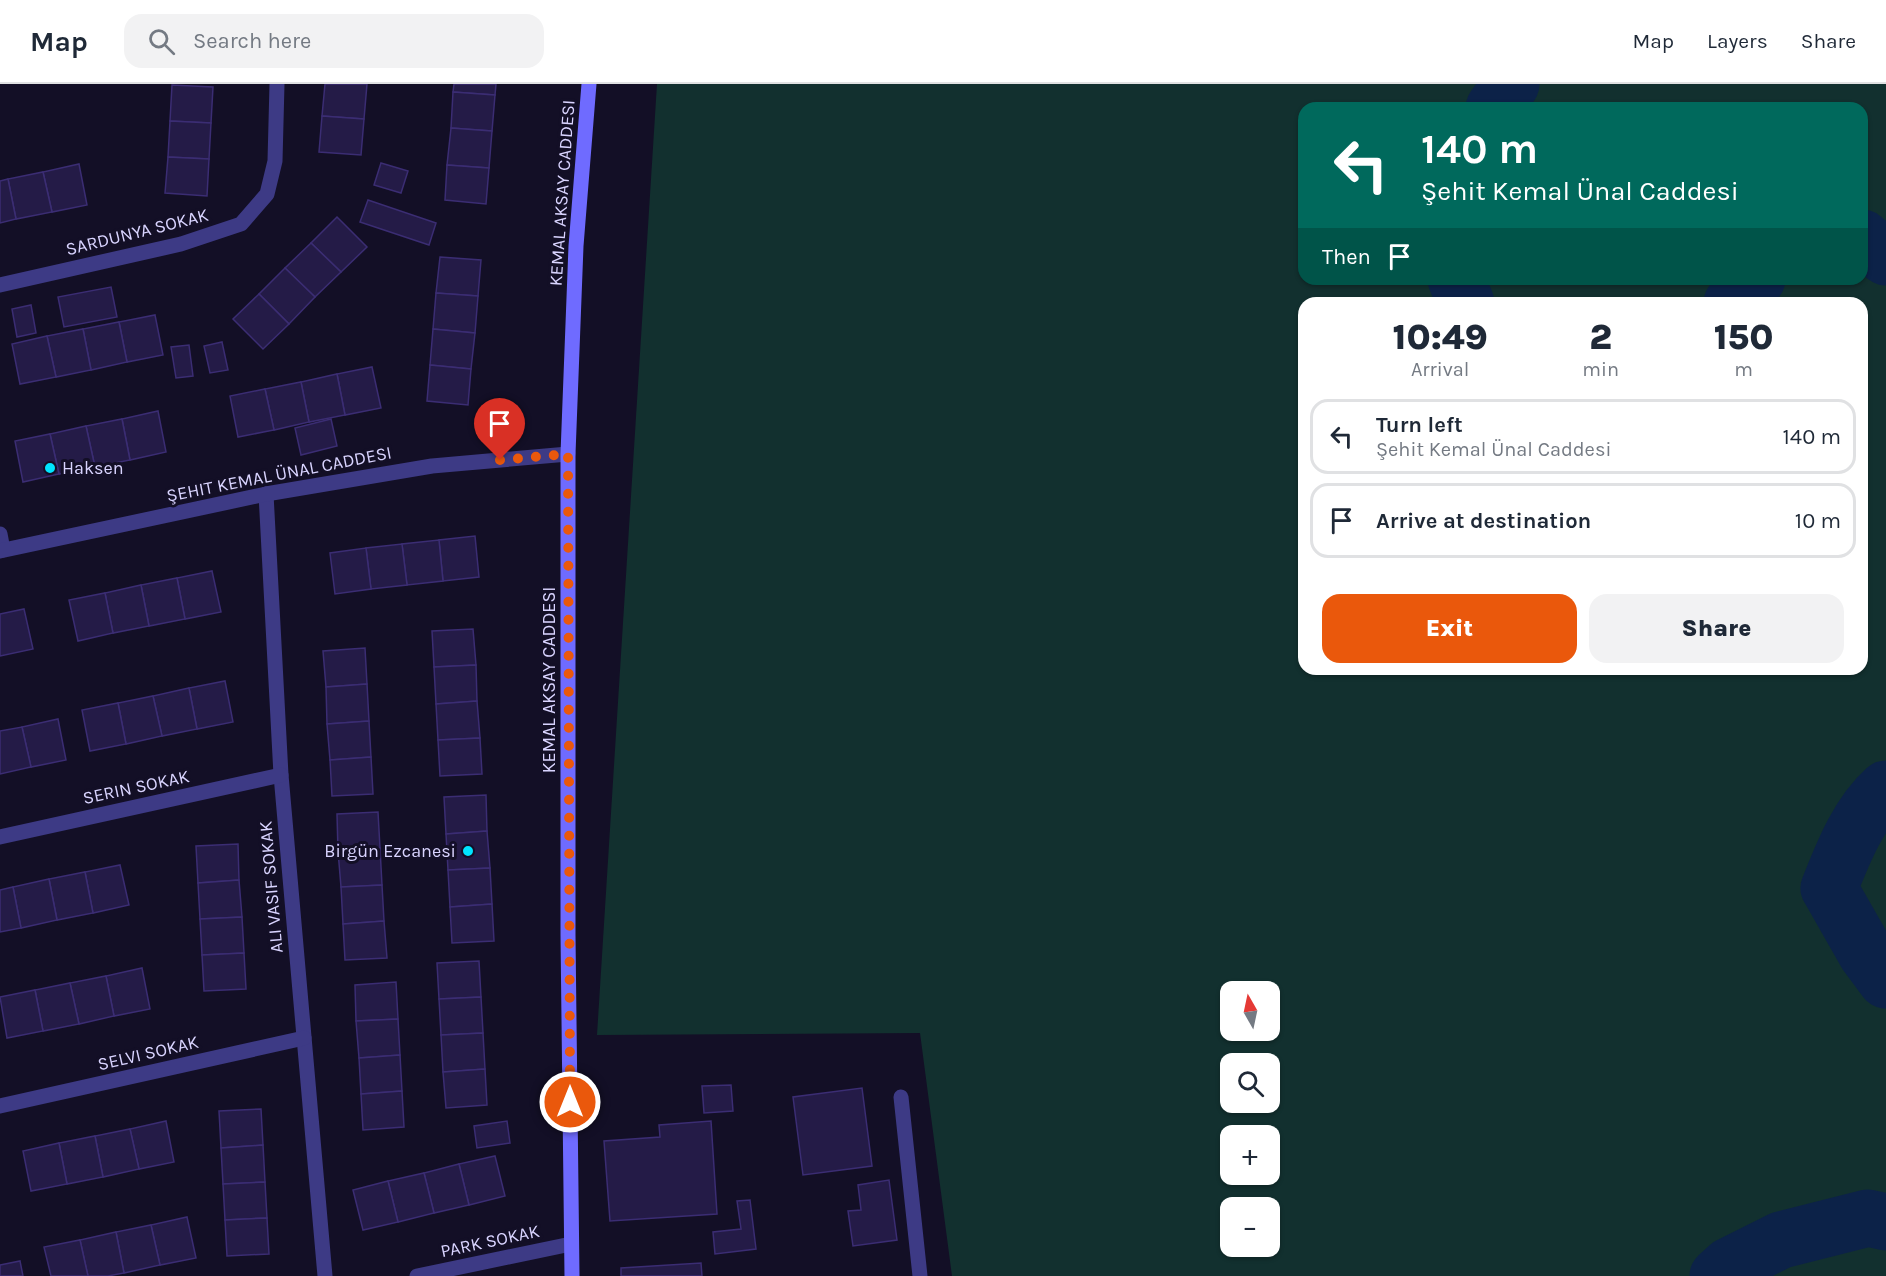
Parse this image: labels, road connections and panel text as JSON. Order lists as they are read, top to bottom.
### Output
{
  "streets": {
    "main road": ["KEMAL AKSAY CADDESI"],
    "street": [
      "SARDUNYA SOKAK",
      "ŞEHIT KEMAL ÜNAL CADDESI",
      "SERIN SOKAK",
      "SELVI SOKAK",
      "PARK SOKAK"
    ]
  },
  "crossings": [
    ["KEMAL AKSAY CADDESI", "ŞEHIT KEMAL ÜNAL CADDESI"],
    ["KEMAL AKSAY CADDESI", "PARK SOKAK"]
  ],
  "places": ["Haksen", "Birgün Ezcanesi"],
  "north": "top",
  "page": {
    "header": "Map",
    "search": "Search here",
    "nav": ["Map", "Layers", "Share"],
    "turn": ["140 m", "Şehit Kemal Ünal Caddesi"],
    "then": "Then",
    "eta": [
      "10:49",
      "Arrival",
      "2",
      "min",
      "150",
      "m"
    ],
    "list": [
      {
        "name": "Turn left",
        "note": "Şehit Kemal Ünal Caddesi",
        "value": "140 m"
      },
      {
        "name": "Arrive at destination",
        "value": "10 m"
      }
    ],
    "buttons": ["Exit", "Share"],
    "map_buttons": ["+", "−"]
  }
}
